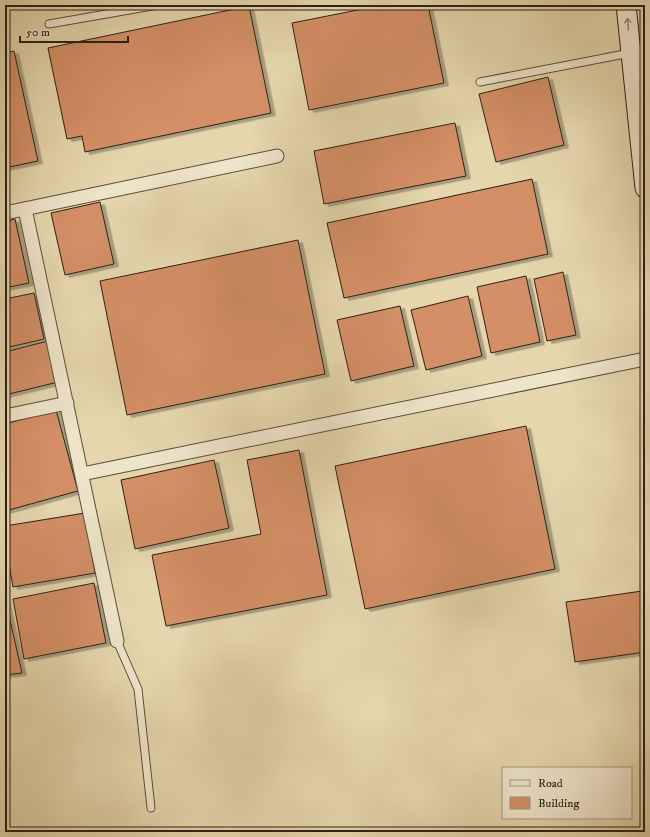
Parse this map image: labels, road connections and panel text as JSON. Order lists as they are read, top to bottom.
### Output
{
  "legend": ["Road", "Building"],
  "scale_bar": "50 m"
}
